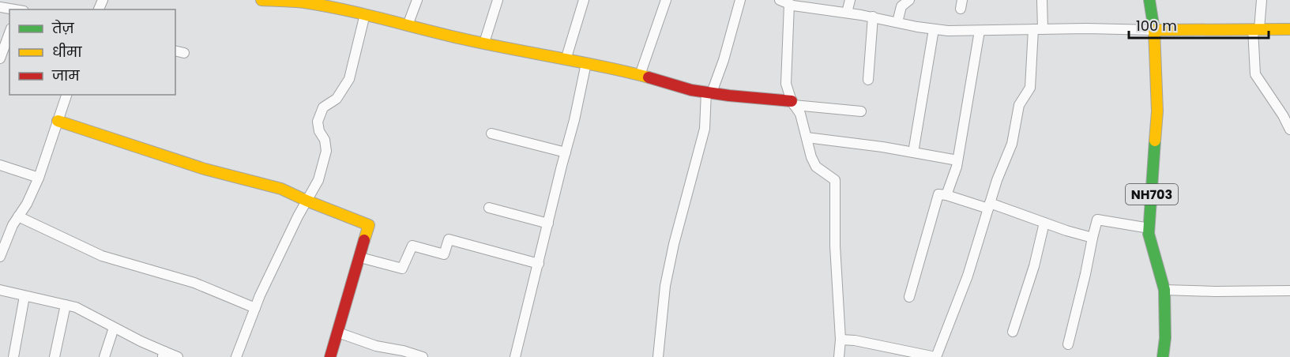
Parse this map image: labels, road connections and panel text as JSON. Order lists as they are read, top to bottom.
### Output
{
  "streets": {
    "main road": ["NH703"]
  },
  "legend": ["तेज़", "धीमा", "जाम"],
  "scale_bar": "100 m"
}
